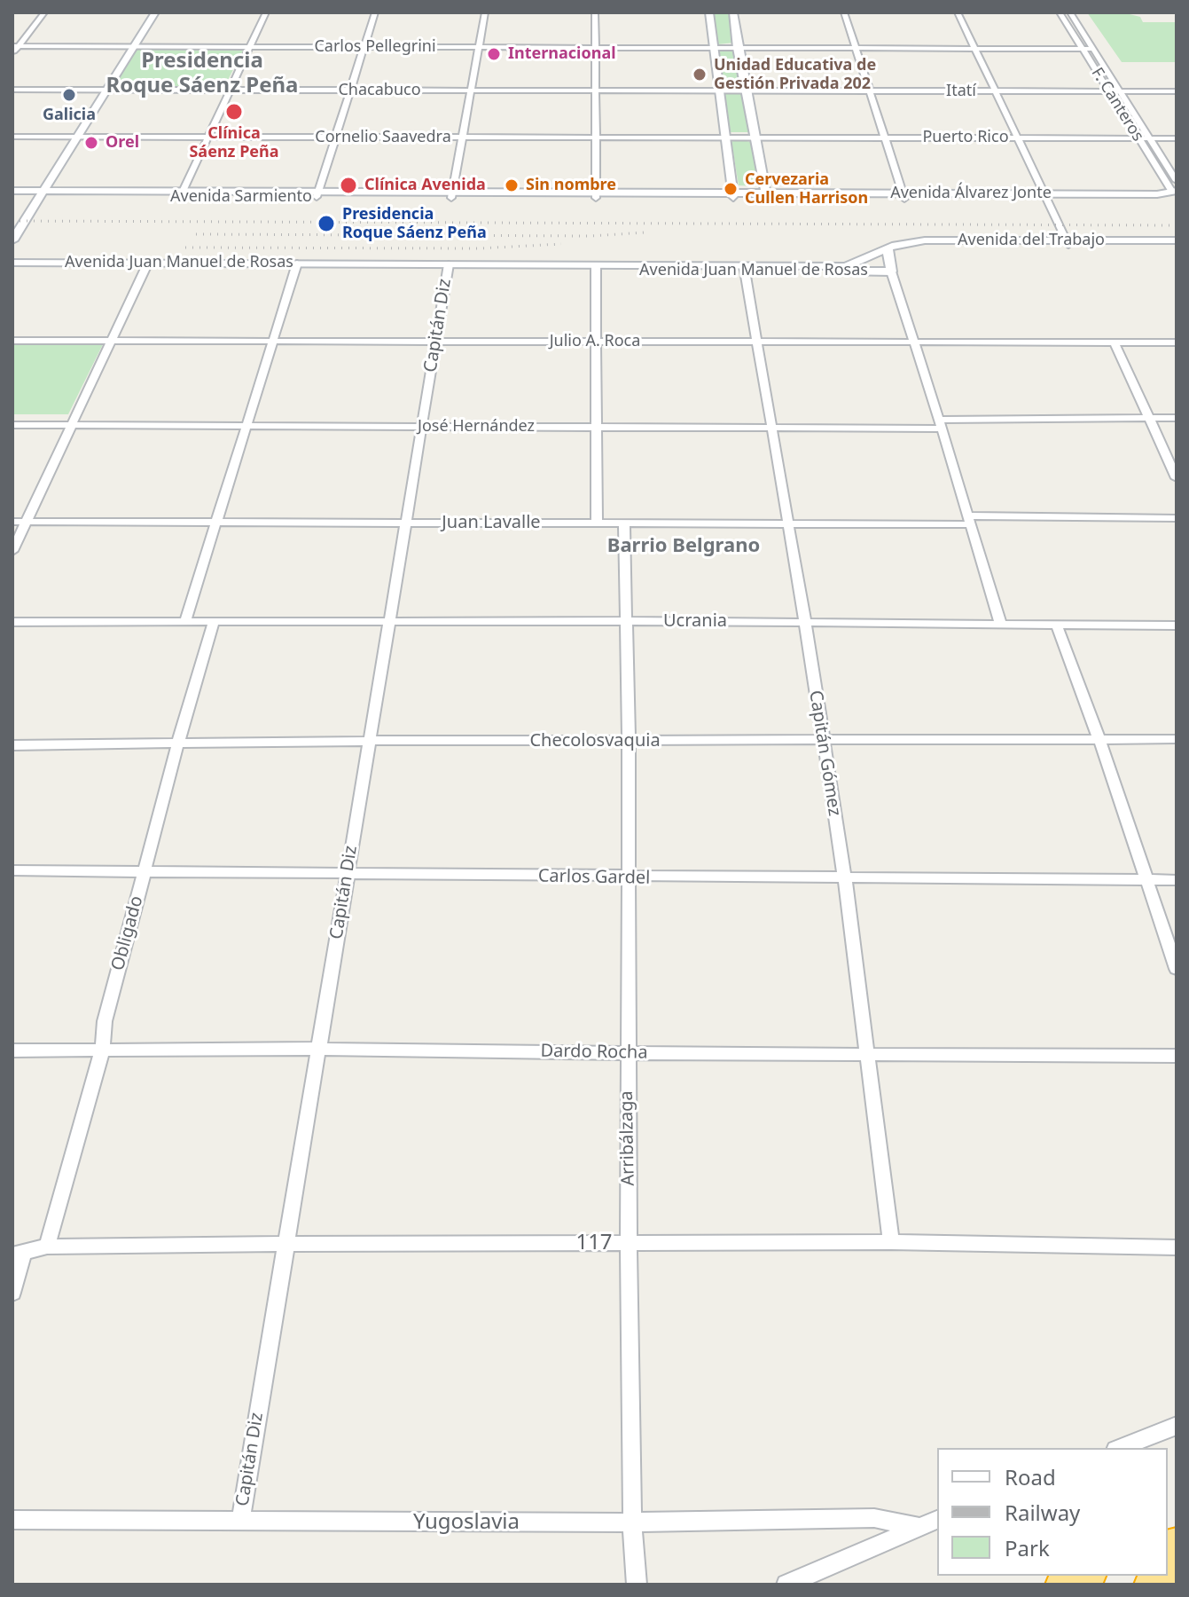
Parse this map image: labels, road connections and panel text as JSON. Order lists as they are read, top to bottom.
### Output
{
  "streets": {
    "main road": ["Avenida Álvarez Jonte", "Avenida Sarmiento", "Avenida Juan Manuel de Rosas"],
    "street": [
      "Carlos Pellegrini",
      "Chacabuco",
      "Itatí",
      "F. Canteros",
      "Cornelio Saavedra",
      "Puerto Rico",
      "Capitán Diz",
      "Julio A. Roca",
      "José Hernández",
      "Juan Lavalle",
      "Ucrania",
      "Checolosvaquia",
      "Capitán Gómez",
      "Carlos Gardel",
      "Obligado",
      "Dardo Rocha",
      "Arribálzaga",
      "117",
      "Yugoslavia"
    ]
  },
  "crossings": [
    ["Carlos Pellegrini", "F. Canteros"],
    ["Chacabuco", "Itatí"],
    ["Itatí", "F. Canteros"],
    ["F. Canteros", "Puerto Rico"],
    ["F. Canteros", "Avenida Álvarez Jonte"],
    ["Cornelio Saavedra", "Puerto Rico"],
    ["Avenida Álvarez Jonte", "Avenida Sarmiento"],
    ["Avenida Juan Manuel de Rosas", "Capitán Diz"],
    ["Avenida Juan Manuel de Rosas", "Capitán Gómez"],
    ["Capitán Diz", "Julio A. Roca"],
    ["Capitán Diz", "José Hernández"],
    ["Capitán Diz", "Juan Lavalle"],
    ["Capitán Diz", "Ucrania"],
    ["Capitán Diz", "Checolosvaquia"],
    ["Capitán Diz", "Carlos Gardel"],
    ["Capitán Diz", "Dardo Rocha"],
    ["Capitán Diz", "117"],
    ["Capitán Diz", "Yugoslavia"],
    ["Julio A. Roca", "Capitán Gómez"],
    ["José Hernández", "Capitán Gómez"],
    ["Juan Lavalle", "Capitán Gómez"],
    ["Juan Lavalle", "Arribálzaga"],
    ["Ucrania", "Capitán Gómez"],
    ["Ucrania", "Obligado"],
    ["Ucrania", "Arribálzaga"],
    ["Checolosvaquia", "Capitán Gómez"],
    ["Checolosvaquia", "Obligado"],
    ["Checolosvaquia", "Arribálzaga"],
    ["Capitán Gómez", "Carlos Gardel"],
    ["Capitán Gómez", "Dardo Rocha"],
    ["Capitán Gómez", "117"],
    ["Carlos Gardel", "Obligado"],
    ["Carlos Gardel", "Arribálzaga"],
    ["Obligado", "Dardo Rocha"],
    ["Obligado", "117"],
    ["Dardo Rocha", "Arribálzaga"],
    ["Arribálzaga", "117"],
    ["Arribálzaga", "Yugoslavia"]
  ],
  "districts": ["Presidencia Roque Sáenz Peña", "Barrio Belgrano"],
  "places": [
    "Internacional",
    "Unidad Educativa de Gestión Privada 202",
    "Galicia",
    "Clínica Sáenz Peña",
    "Orel",
    "Clínica Avenida",
    "Sin nombre",
    "Cervezaria Cullen Harrison",
    "Presidencia Roque Sáenz Peña"
  ],
  "legend": ["Road", "Railway", "Park"]
}
